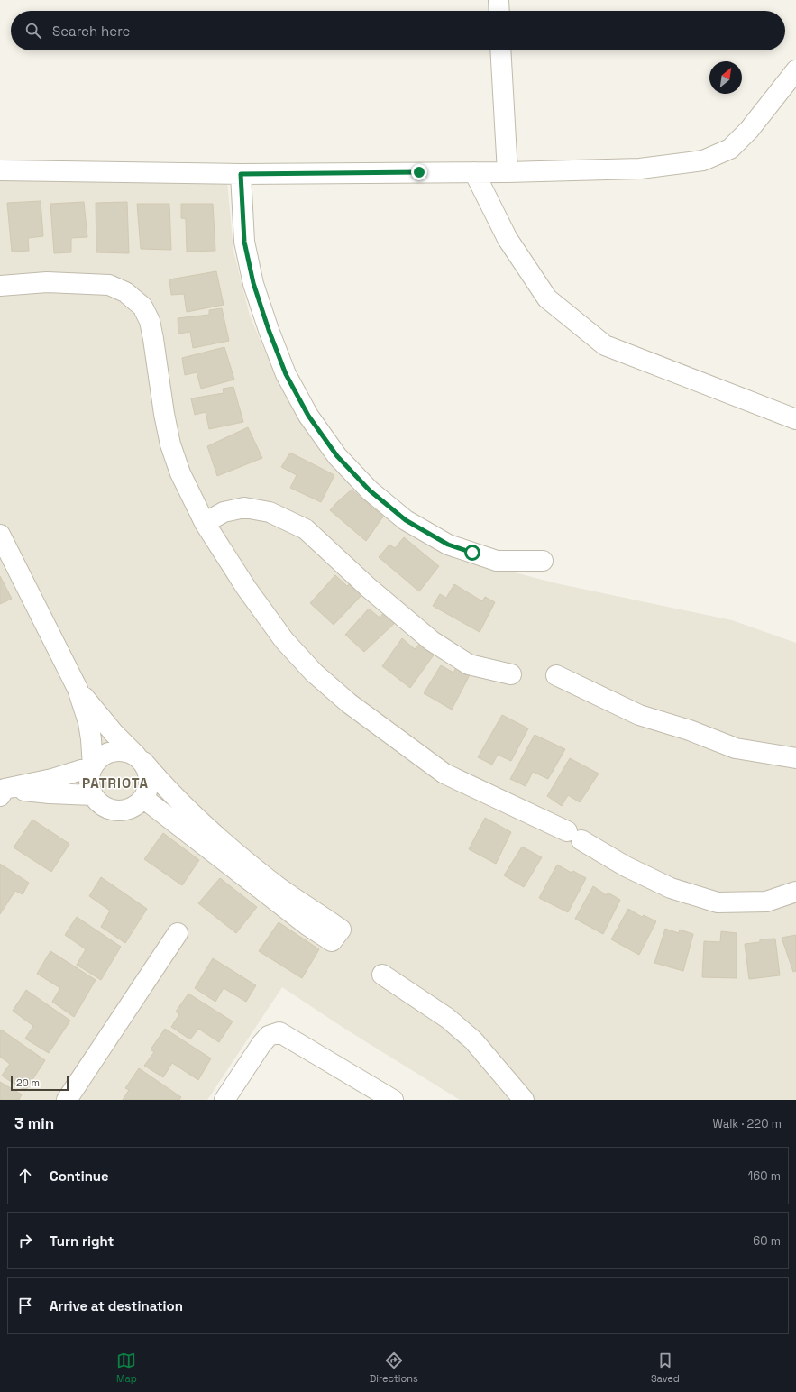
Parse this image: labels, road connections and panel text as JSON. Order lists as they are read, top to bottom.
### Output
{
  "districts": ["PATRIOTA"],
  "scale_bar": "20 m",
  "north": "top right",
  "page": {
    "search": "Search here",
    "scale": "20 m",
    "heading": ["3 min", "Walk · 220 m"],
    "list": [
      ["Continue", "160 m"],
      ["Turn right", "60 m"],
      "Arrive at destination"
    ],
    "nav": ["Map", "Directions", "Saved"]
  }
}
